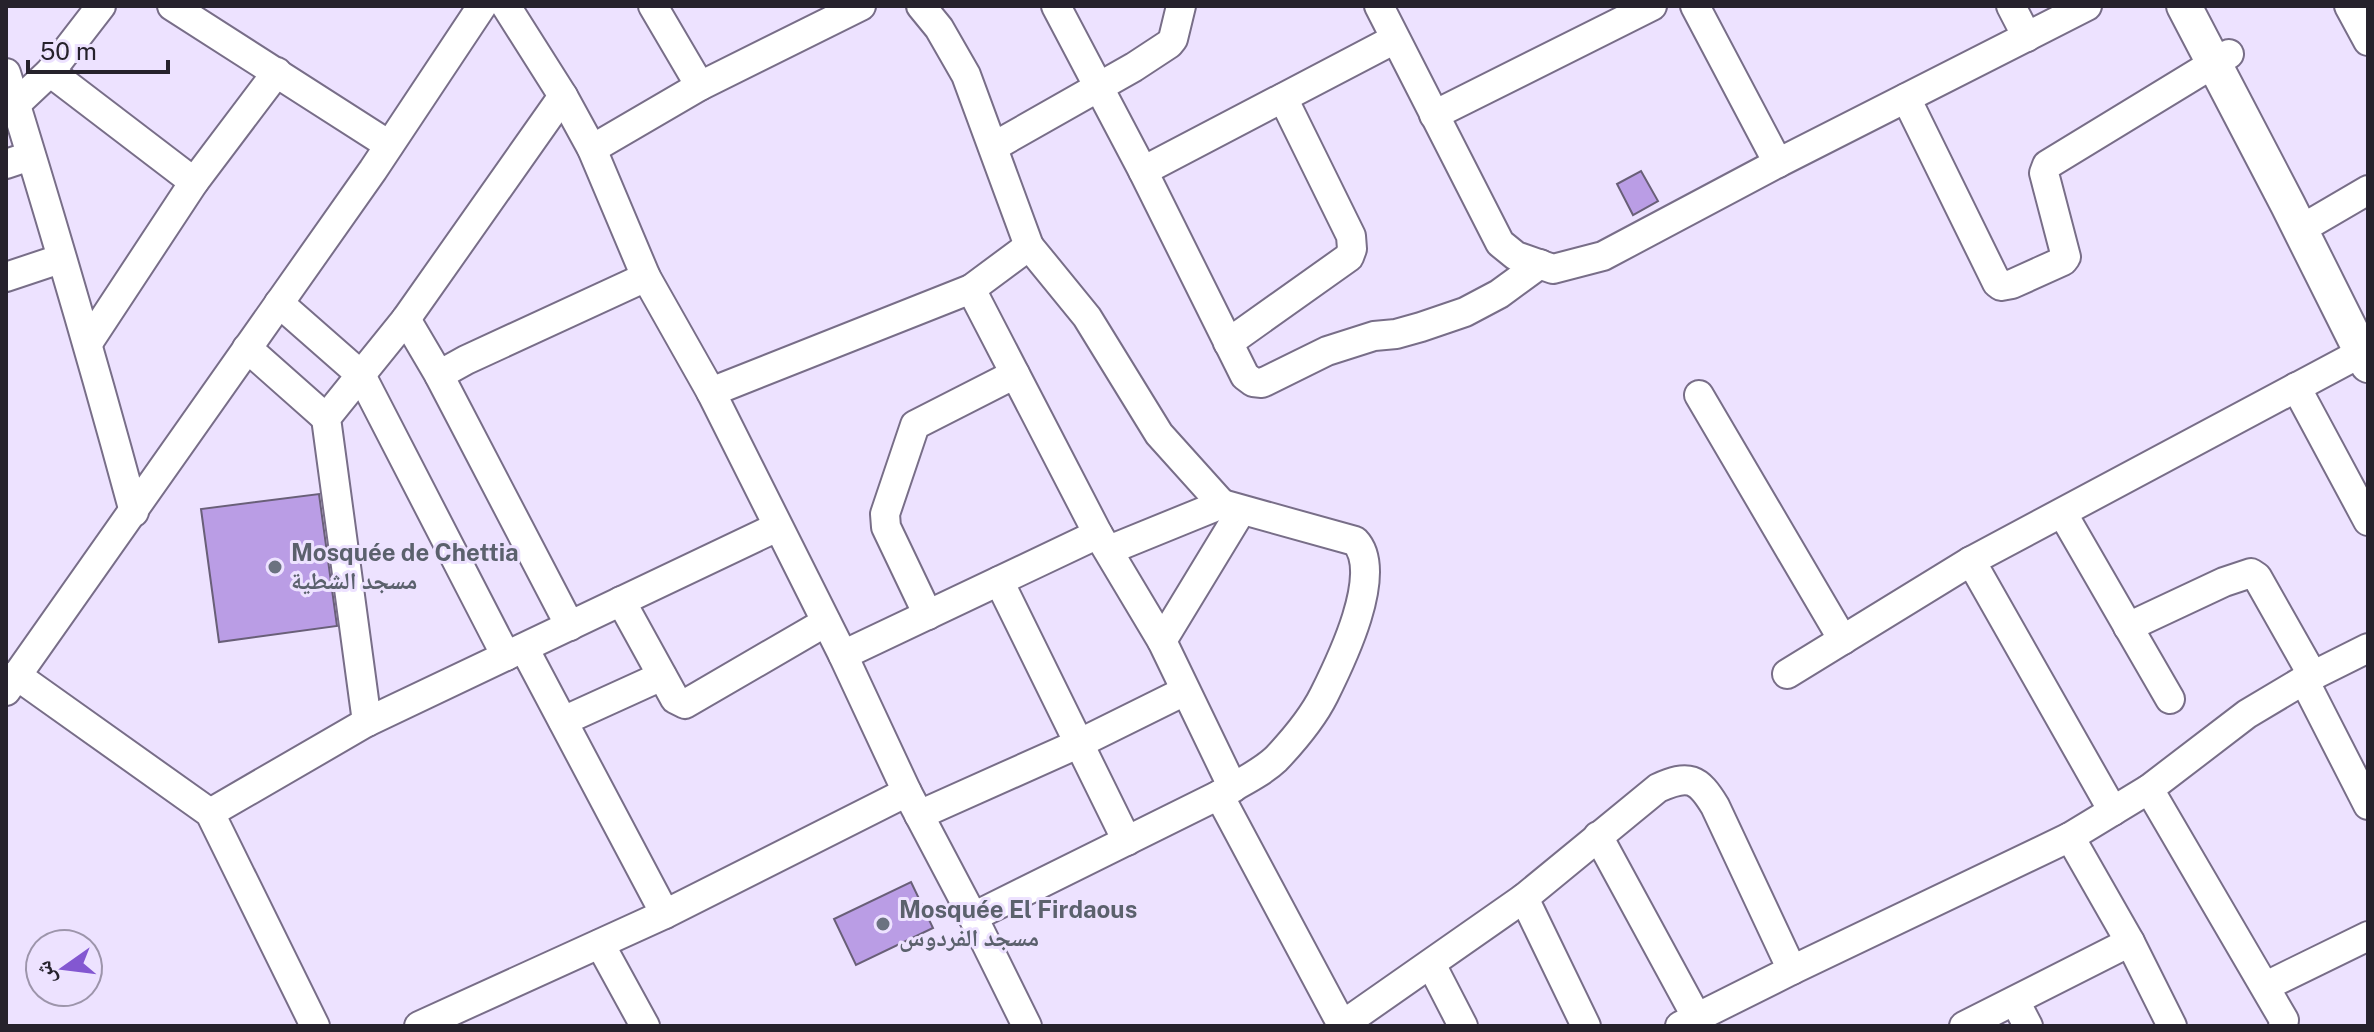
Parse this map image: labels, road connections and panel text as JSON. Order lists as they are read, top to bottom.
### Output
{
  "places": ["Mosquée de Chettia مسجد الشطية", "Mosquée El Firdaous مسجد الفردوس"],
  "scale_bar": "50 m",
  "north": "left"
}
